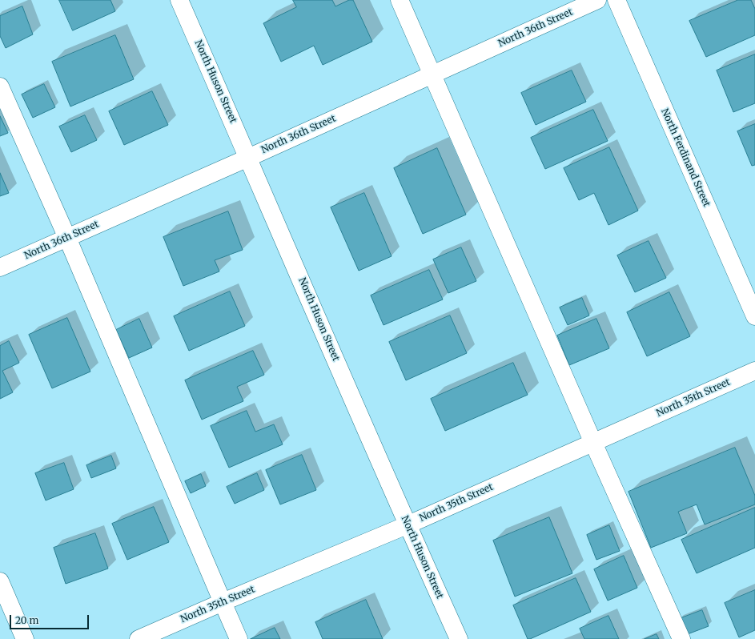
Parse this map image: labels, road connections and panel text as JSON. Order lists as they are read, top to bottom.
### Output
{
  "streets": {
    "street": [
      "North 36th Street",
      "North Huson Street",
      "North Ferdinand Street",
      "North 35th Street"
    ]
  },
  "crossings": [
    ["North 36th Street", "North Huson Street"],
    ["North Huson Street", "North 35th Street"]
  ],
  "scale_bar": "20 m"
}
